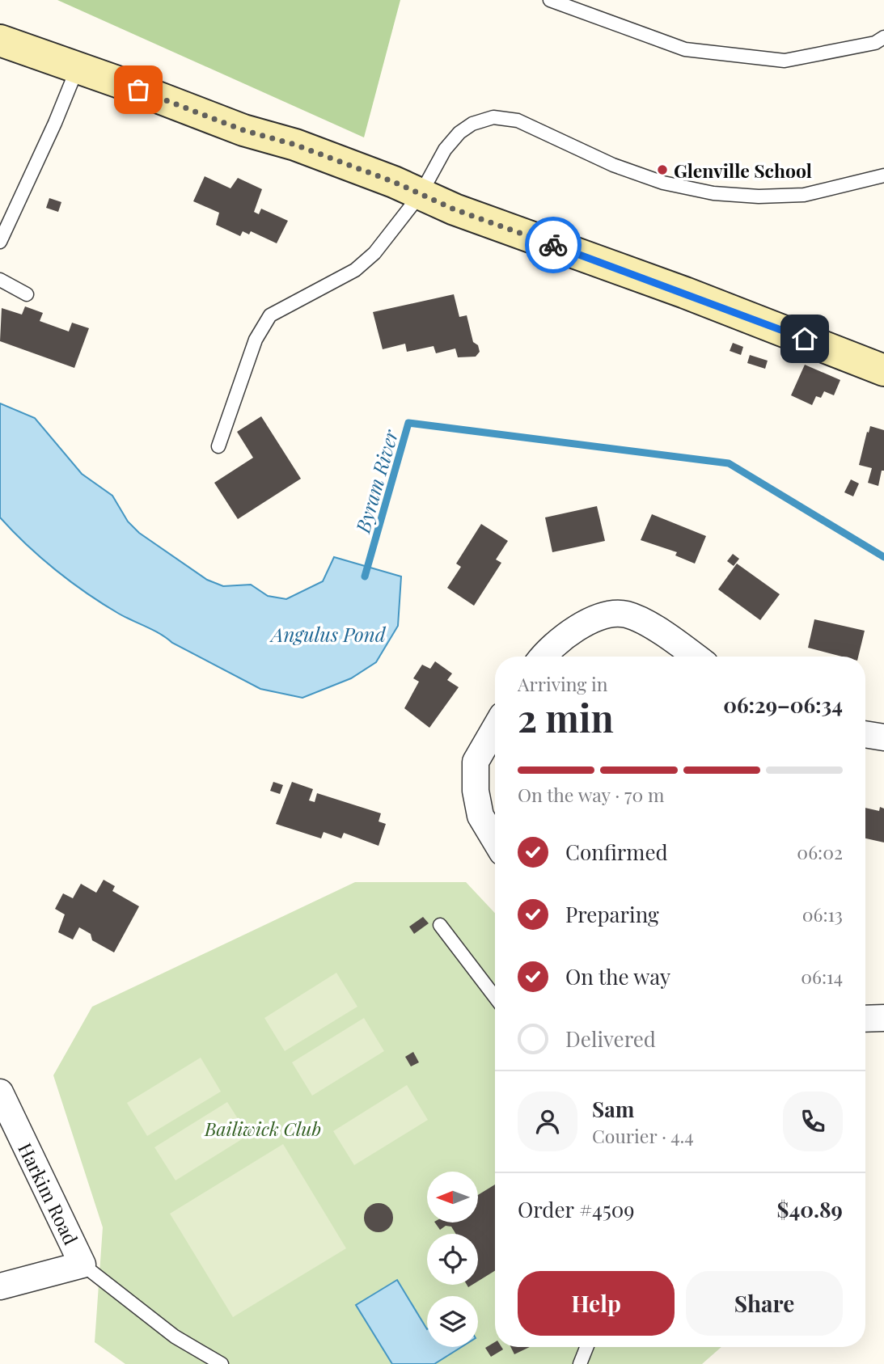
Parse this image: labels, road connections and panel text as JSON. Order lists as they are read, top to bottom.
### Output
{
  "streets": {
    "street": ["Harkim Road"]
  },
  "water": ["Byram River", "Angulus Pond"],
  "parks": ["Bailiwick Club"],
  "places": ["Glenville School"],
  "north": "left",
  "page": {
    "heading": ["2 min", "Arriving in", "06:29–06:34"],
    "panel": [
      "Sam",
      "Courier · 4.4",
      "Order #4509",
      "$40.89"
    ],
    "bar": "On the way · 70 m",
    "list": [
      ["Confirmed", "06:02"],
      ["Preparing", "06:13"],
      ["On the way", "06:14"],
      "Delivered"
    ],
    "buttons": ["Help", "Share"]
  }
}
